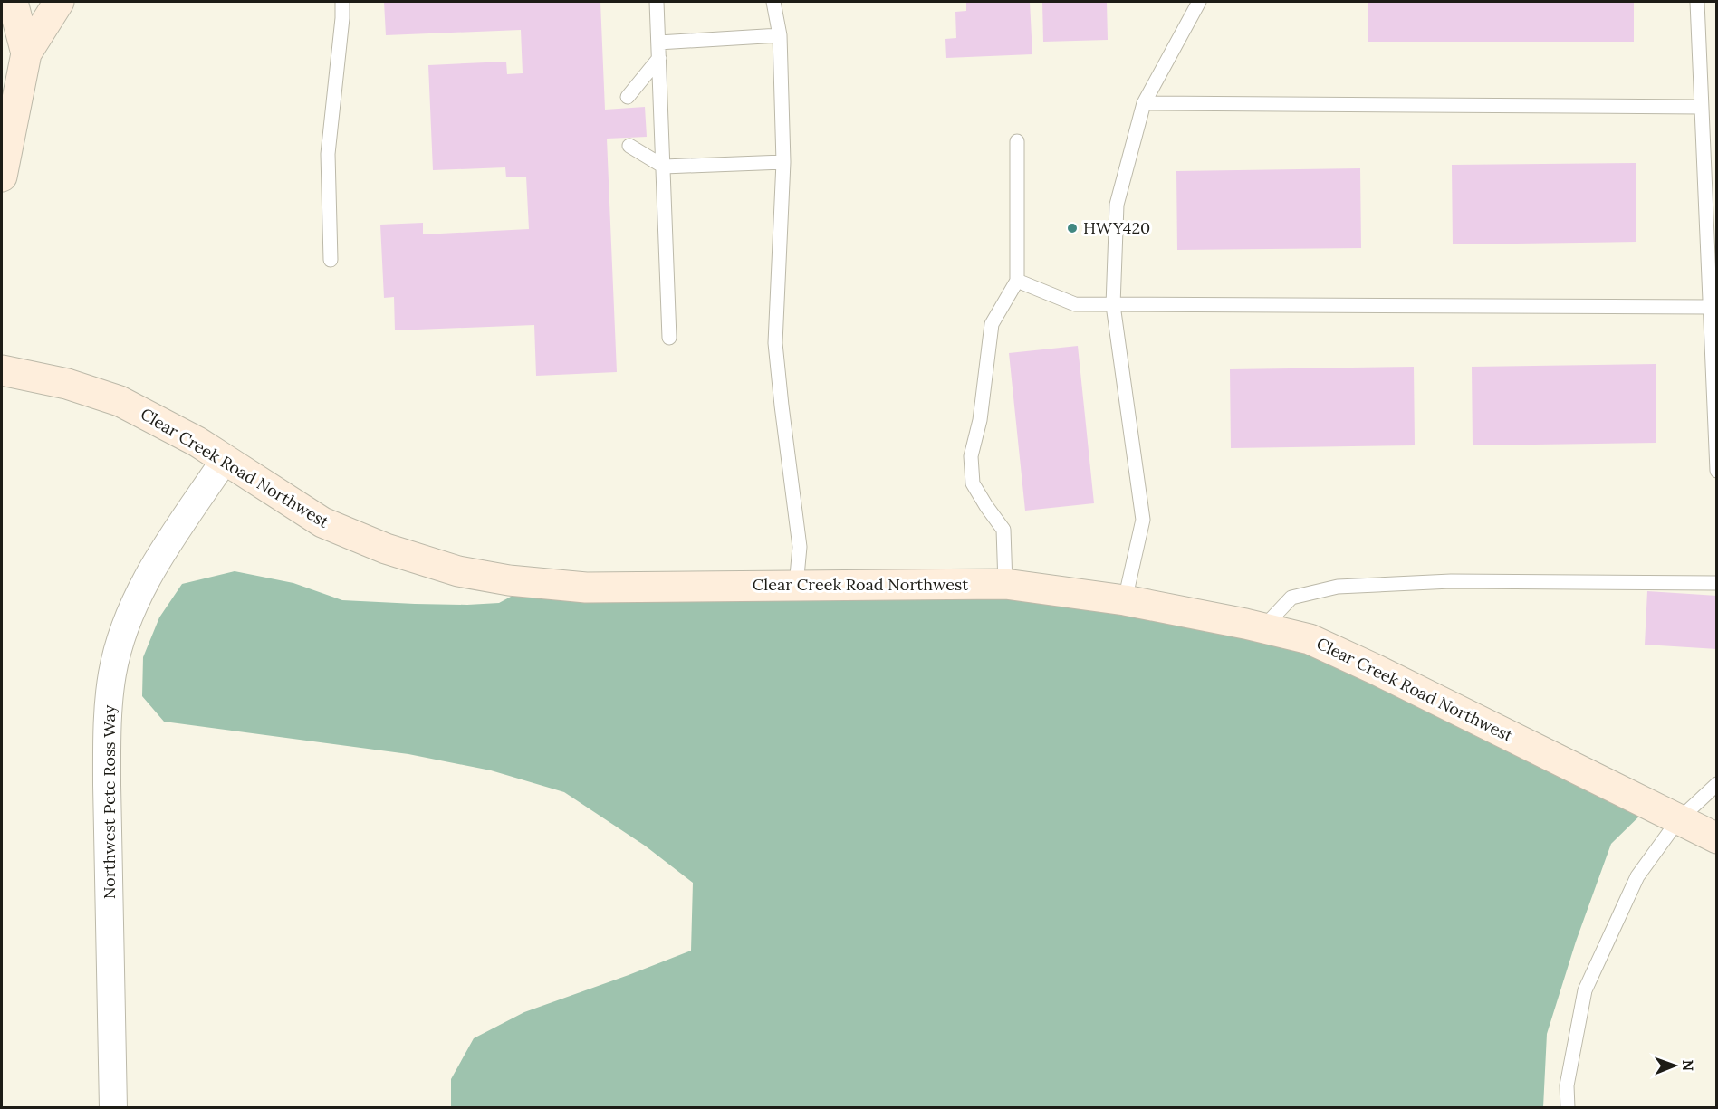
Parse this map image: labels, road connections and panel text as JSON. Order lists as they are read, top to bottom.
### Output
{
  "streets": {
    "main road": ["Clear Creek Road Northwest"],
    "street": ["Northwest Pete Ross Way"]
  },
  "crossings": [
    ["Clear Creek Road Northwest", "Northwest Pete Ross Way"]
  ],
  "places": ["HWY420"],
  "north": "right"
}
